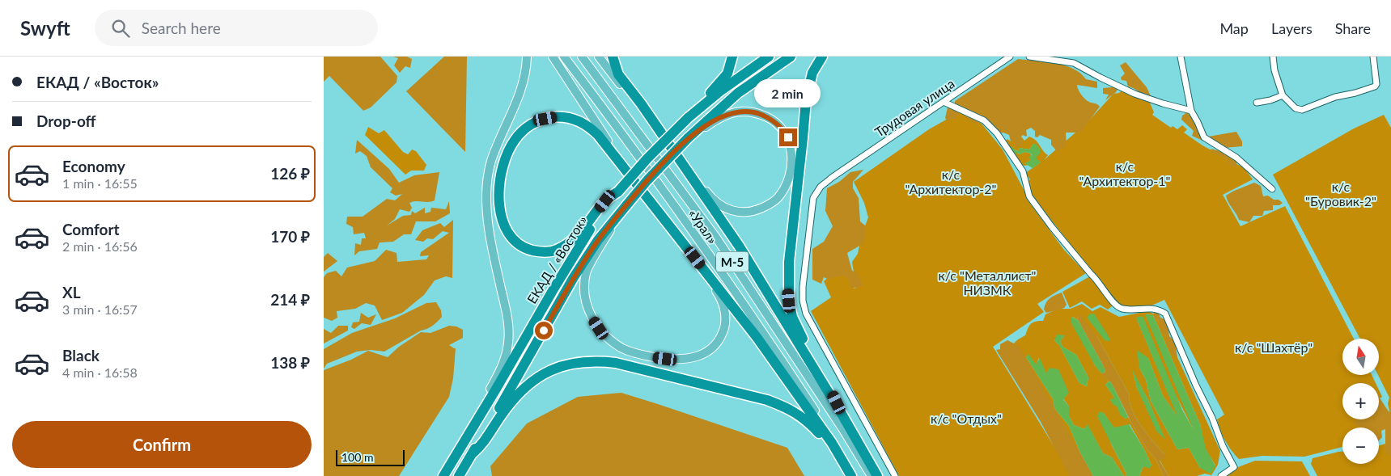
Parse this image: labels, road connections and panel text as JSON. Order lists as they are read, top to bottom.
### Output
{
  "streets": {
    "highway": ["ЕКАД / «Восток»"],
    "main road": ["«Урал»", "М-5"],
    "street": ["Трудовая улица"]
  },
  "parks": [
    "к/с \"Архитектор-1\"",
    "к/с \"Архитектор-2\"",
    "к/с \"Буровик-2\"",
    "к/с \"Металлист\" НИЗМК",
    "к/с \"Шахтёр\"",
    "к/с \"Отдых\""
  ],
  "scale_bar": "100 m",
  "north": "top",
  "page": {
    "header": "Swyft",
    "search": "Search here",
    "nav": ["Map", "Layers", "Share"],
    "banner": ["ЕКАД / «Восток»", "Drop-off"],
    "bubble": "2 min",
    "list": [
      {
        "name": "Economy",
        "note": "1 min · 16:55",
        "value": "126 ₽"
      },
      {
        "name": "Comfort",
        "note": "2 min · 16:56",
        "value": "170 ₽"
      },
      {
        "name": "XL",
        "note": "3 min · 16:57",
        "value": "214 ₽"
      },
      {
        "name": "Black",
        "note": "4 min · 16:58",
        "value": "138 ₽"
      }
    ],
    "map_buttons": ["+", "−"],
    "buttons": "Confirm",
    "scale": "100 m"
  }
}
